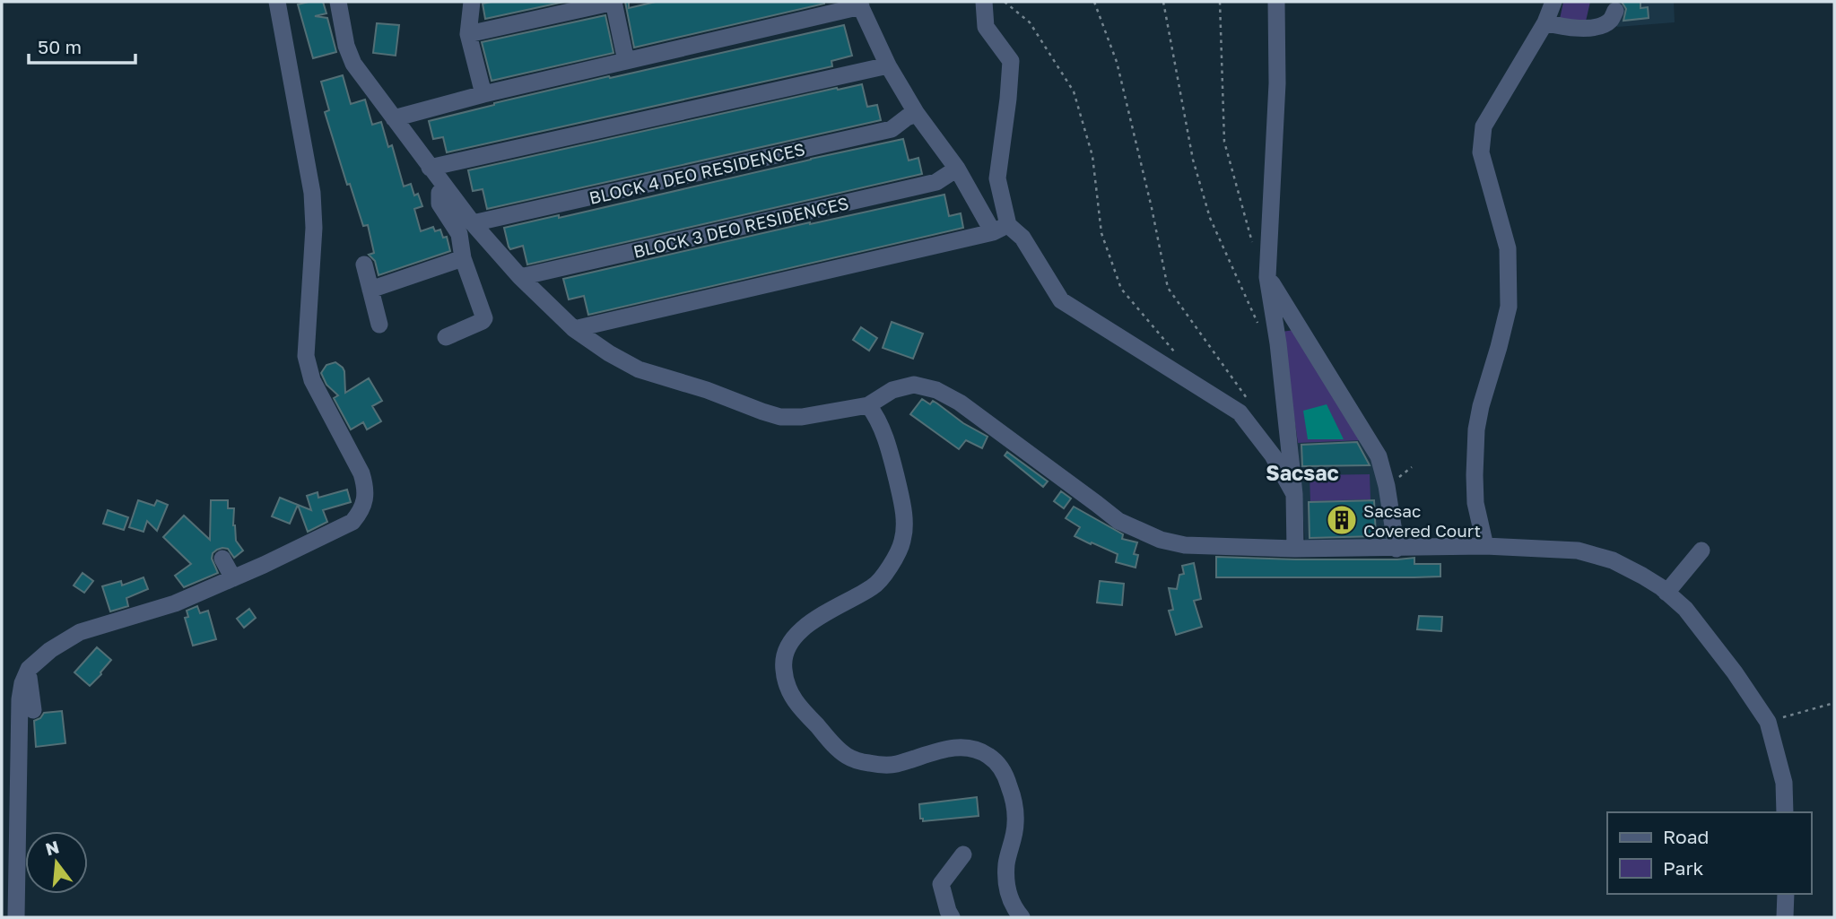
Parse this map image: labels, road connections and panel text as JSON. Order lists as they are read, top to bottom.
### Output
{
  "streets": {
    "street": ["BLOCK 4 DEO RESIDENCES", "BLOCK 3 DEO RESIDENCES"]
  },
  "districts": ["Sacsac"],
  "places": {
    "building": ["Sacsac Covered Court"]
  },
  "legend": ["Road", "Park"],
  "scale_bar": "50 m",
  "north": "top"
}
